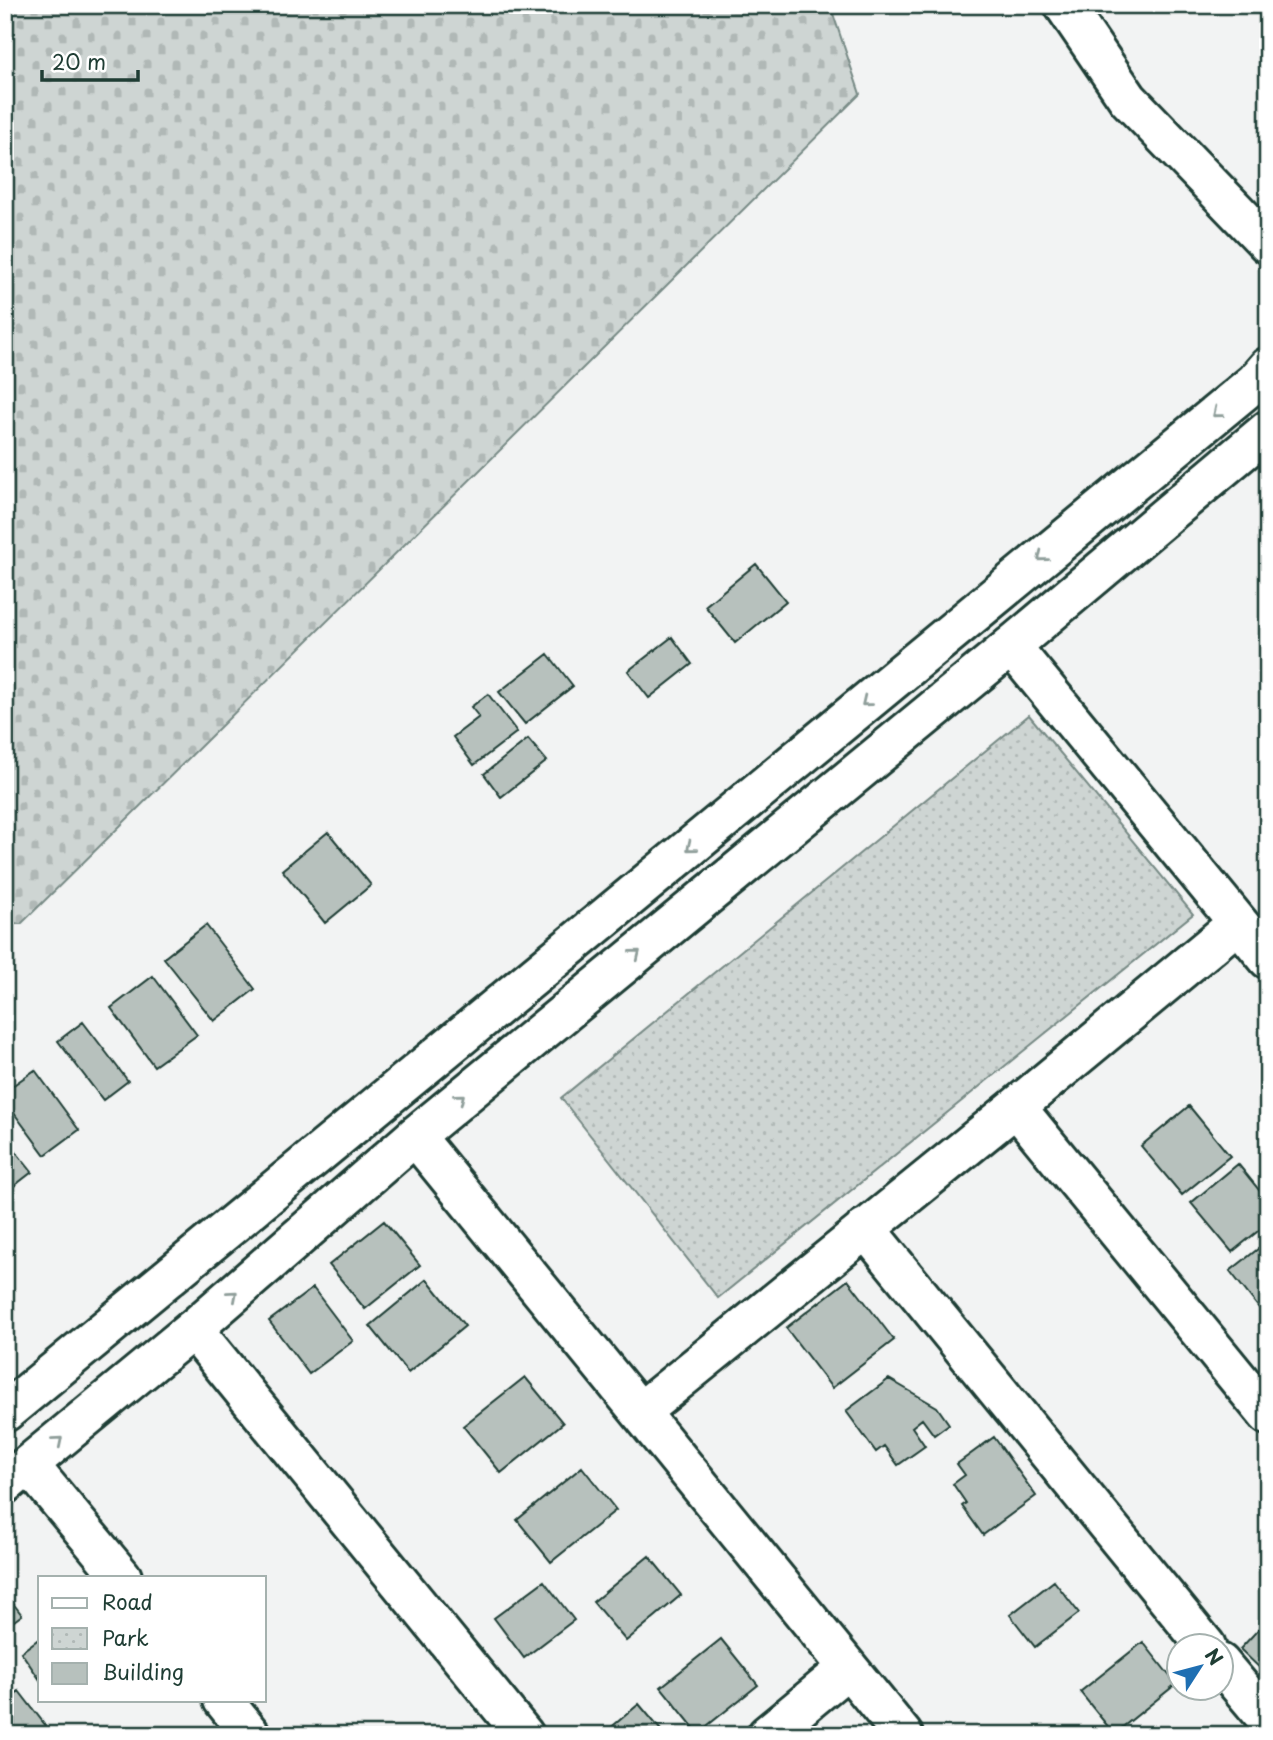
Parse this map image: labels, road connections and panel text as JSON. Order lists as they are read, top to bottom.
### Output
{
  "legend": ["Road", "Park", "Building"],
  "scale_bar": "20 m",
  "north": "top right"
}
